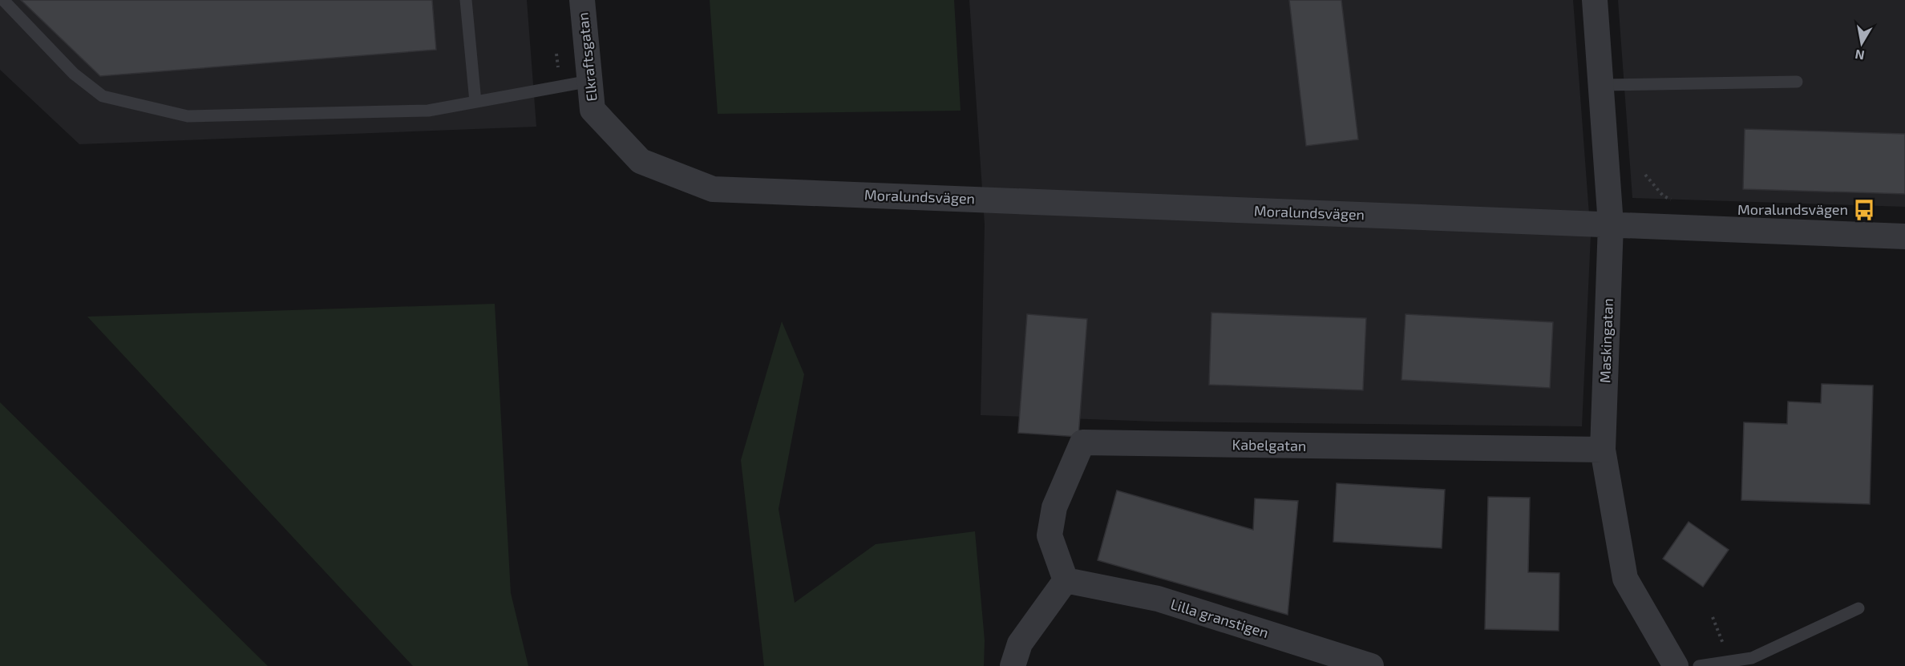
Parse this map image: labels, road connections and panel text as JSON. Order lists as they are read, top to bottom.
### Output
{
  "streets": {
    "street": [
      "Elkraftsgatan",
      "Moralundsvägen",
      "Maskingatan",
      "Kabelgatan",
      "Lilla granstigen"
    ]
  },
  "crossings": [
    ["Elkraftsgatan", "Moralundsvägen"],
    ["Moralundsvägen", "Maskingatan"],
    ["Maskingatan", "Kabelgatan"],
    ["Kabelgatan", "Lilla granstigen"]
  ],
  "places": {
    "bus stop": ["Moralundsvägen"]
  },
  "north": "bottom"
}
